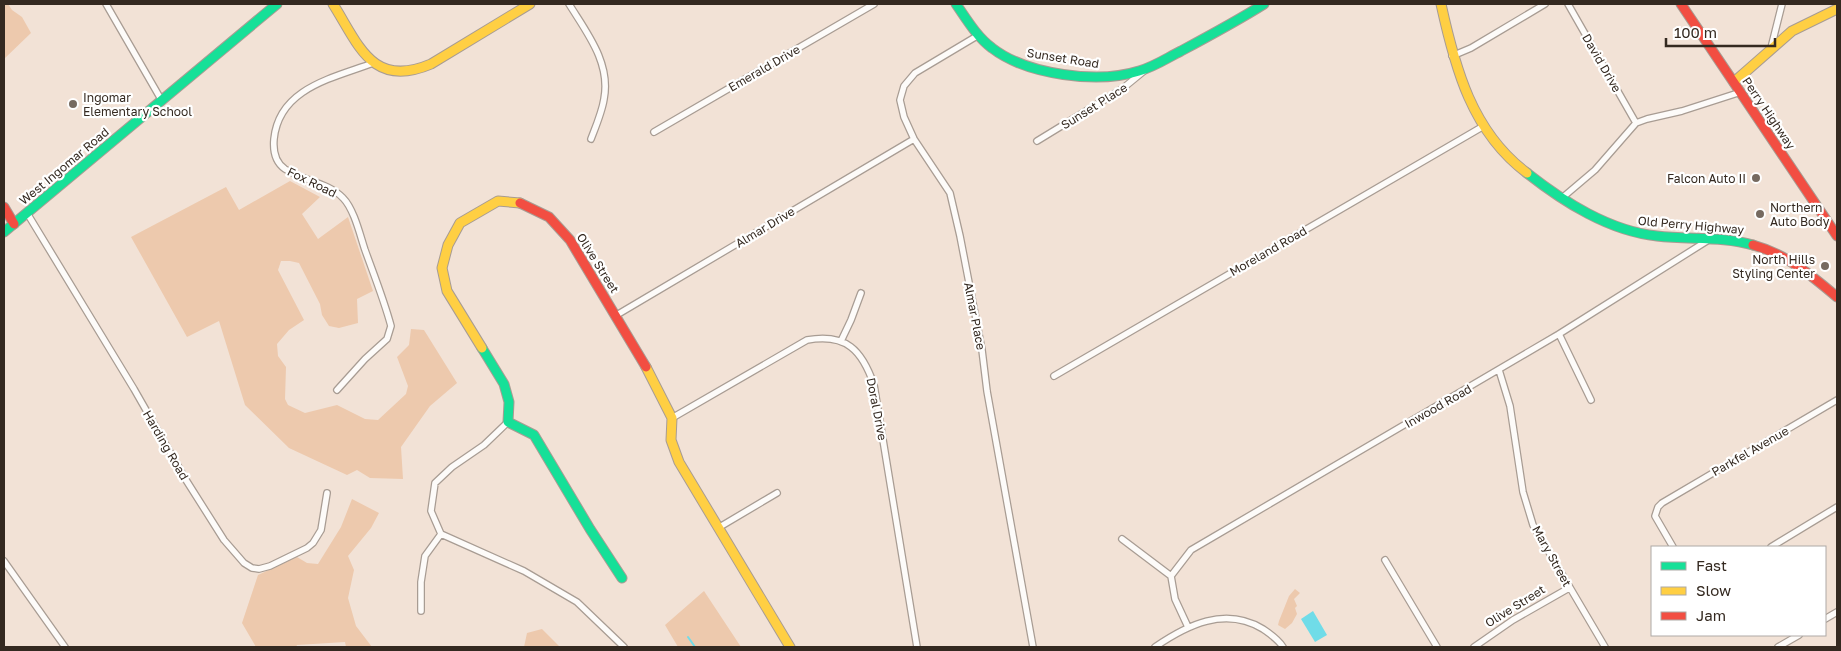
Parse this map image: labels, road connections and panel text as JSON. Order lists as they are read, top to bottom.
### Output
{
  "streets": {
    "street": [
      "Sunset Road",
      "David Drive",
      "Emerald Drive",
      "Sunset Place",
      "Perry Highway",
      "West Ingomar Road",
      "Fox Road",
      "Old Perry Highway",
      "Almar Drive",
      "Moreland Road",
      "Olive Street",
      "Almar Place",
      "Inwood Road",
      "Doral Drive",
      "Harding Road",
      "Parkfel Avenue",
      "Mary Street"
    ]
  },
  "crossings": [
    ["Sunset Road", "Sunset Place"],
    ["Sunset Road", "Almar Place"],
    ["West Ingomar Road", "Harding Road"],
    ["Old Perry Highway", "Moreland Road"],
    ["Old Perry Highway", "Inwood Road"],
    ["Almar Drive", "Olive Street"],
    ["Almar Drive", "Almar Place"],
    ["Olive Street", "Mary Street"],
    ["Inwood Road", "Mary Street"]
  ],
  "places": [
    "Ingomar Elementary School",
    "Falcon Auto II",
    "Northern Auto Body",
    "North Hills Styling Center"
  ],
  "legend": ["Fast", "Slow", "Jam"],
  "scale_bar": "100 m"
}
